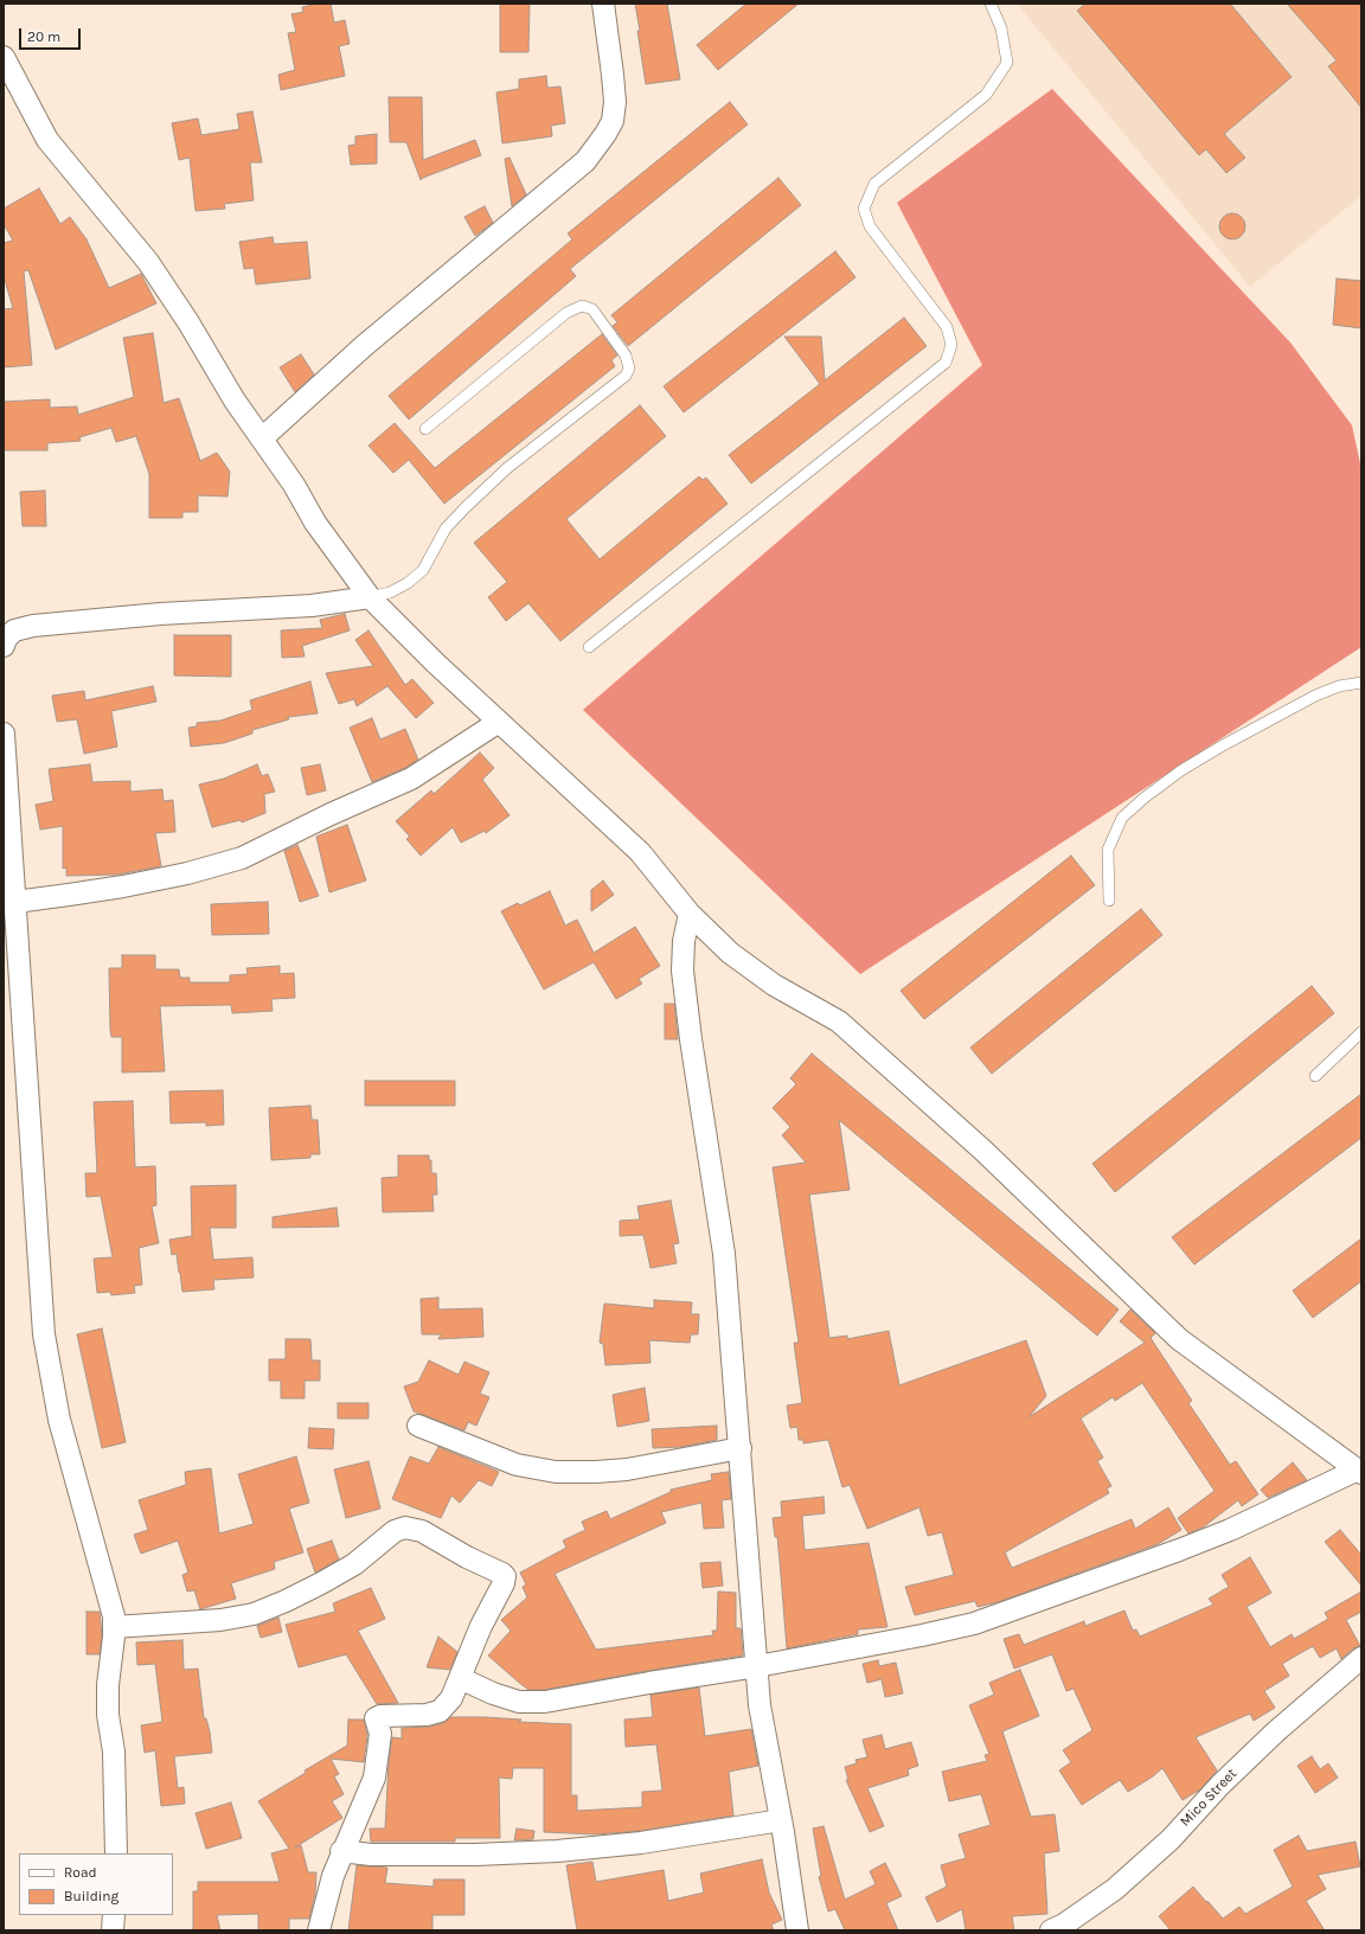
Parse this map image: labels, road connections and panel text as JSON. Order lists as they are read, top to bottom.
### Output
{
  "streets": {
    "street": ["Mico Street"]
  },
  "legend": ["Road", "Building"],
  "scale_bar": "20 m"
}
